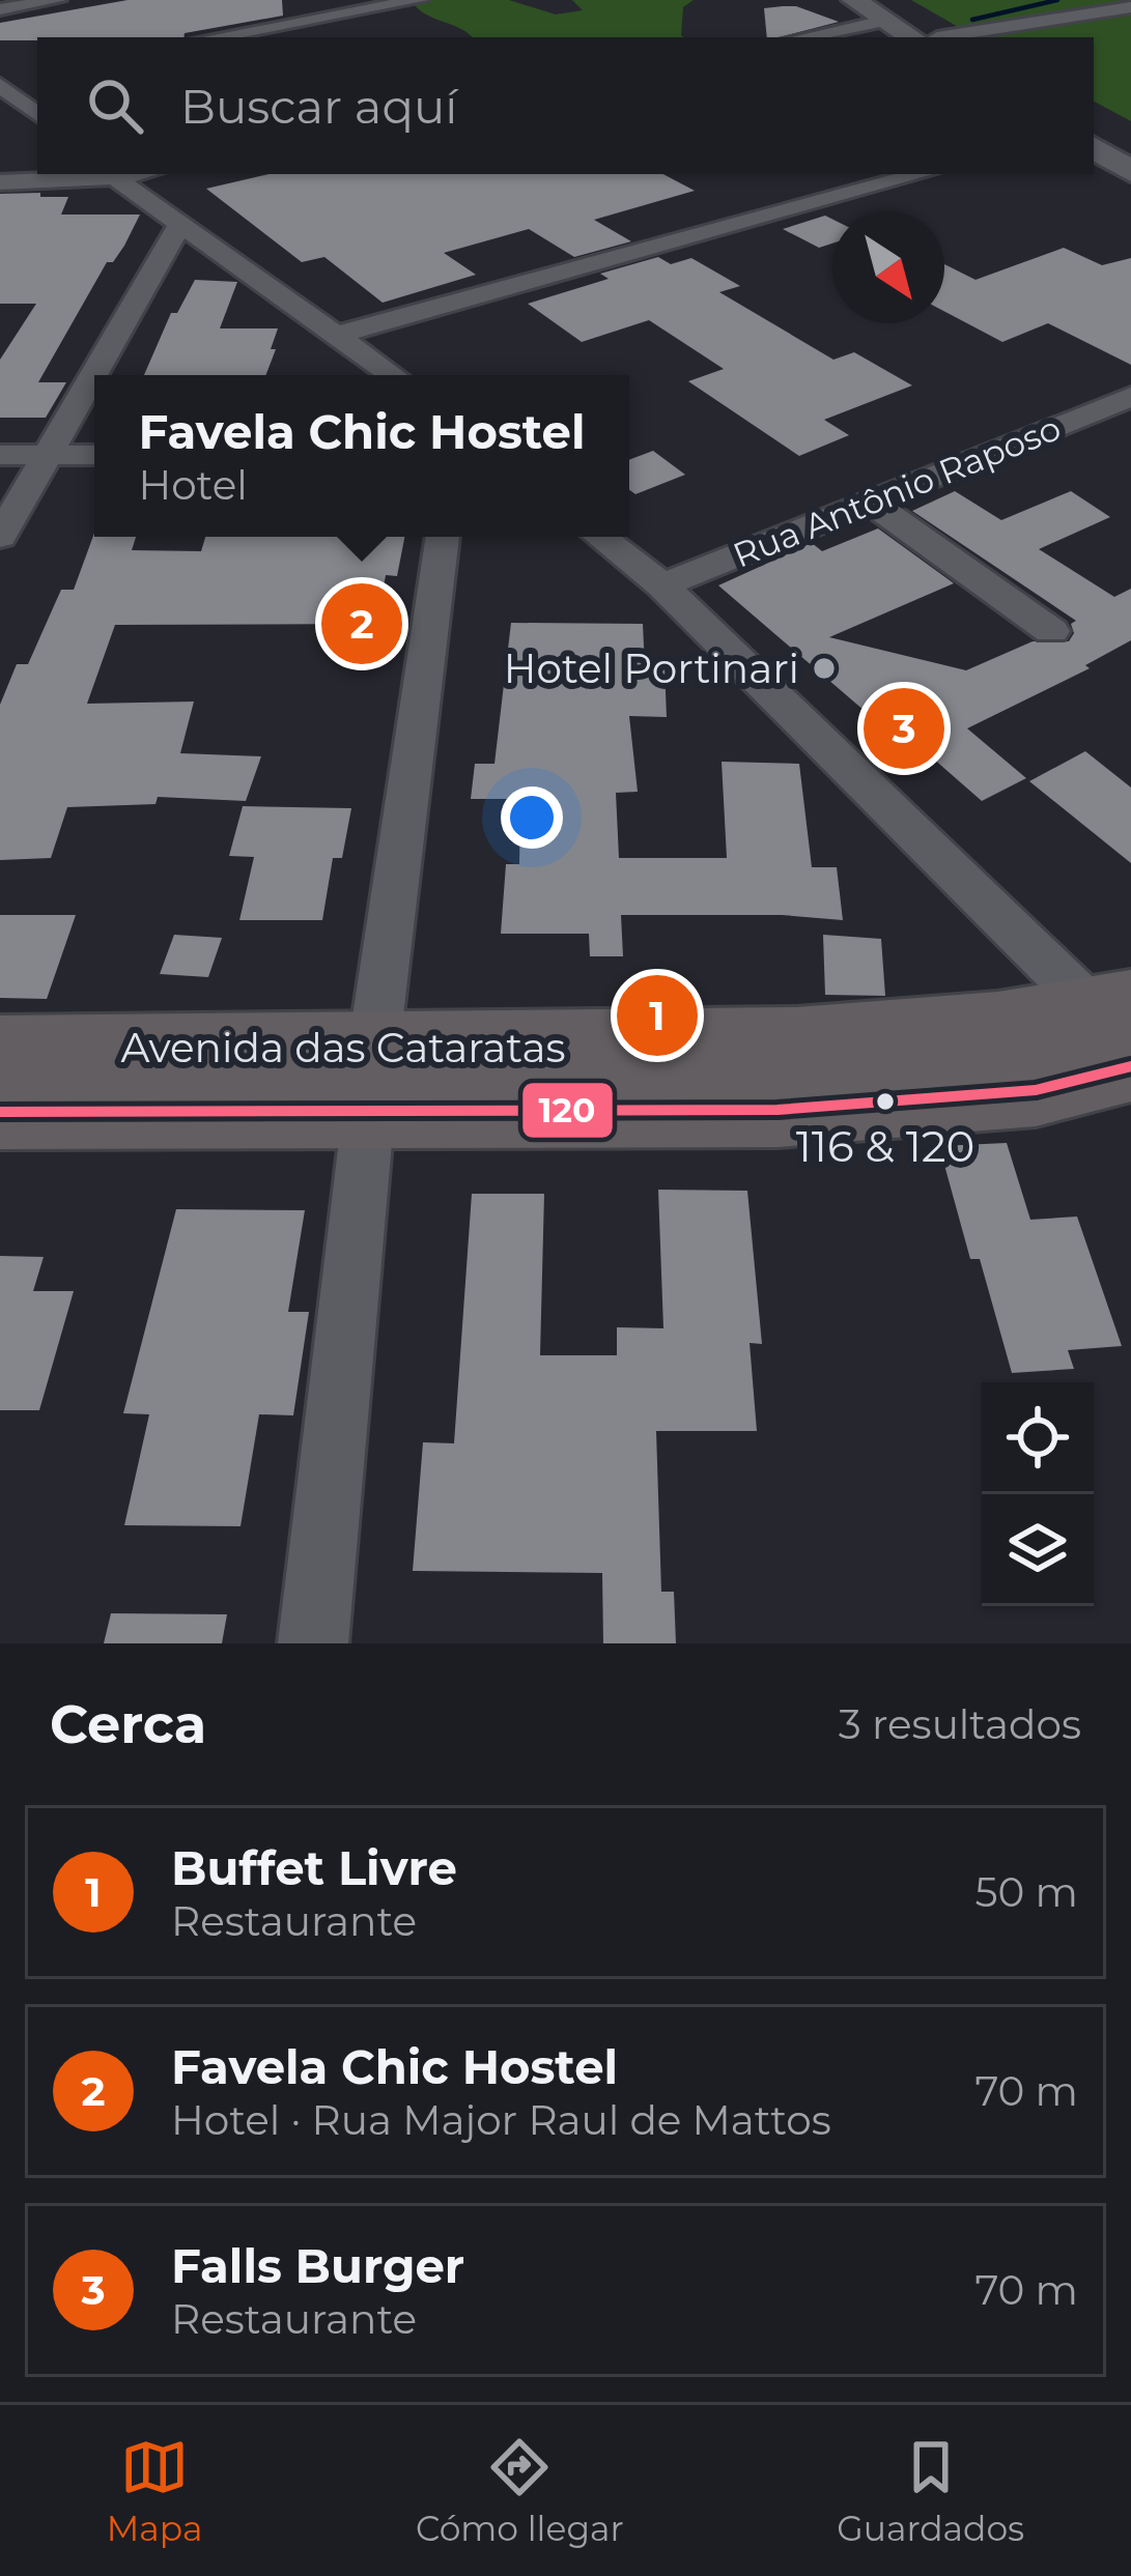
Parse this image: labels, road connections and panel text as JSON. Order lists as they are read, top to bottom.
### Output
{
  "streets": {
    "main road": ["Avenida das Cataratas"],
    "street": ["Rua Antônio Raposo"]
  },
  "places": ["Hotel Portinari", "116 & 120"],
  "lines": ["transit line 120"],
  "north": "bottom right",
  "page": {
    "search": "Buscar aquí",
    "popup": ["Favela Chic Hostel", "Hotel"],
    "pins": ["2", "3", "1"],
    "heading": ["Cerca", "3 resultados"],
    "list": [
      {
        "mark": "1",
        "name": "Buffet Livre",
        "note": "Restaurante",
        "value": "50 m"
      },
      {
        "mark": "2",
        "name": "Favela Chic Hostel",
        "note": "Hotel · Rua Major Raul de Mattos",
        "value": "70 m"
      },
      {
        "mark": "3",
        "name": "Falls Burger",
        "note": "Restaurante",
        "value": "70 m"
      }
    ],
    "nav": ["Mapa", "Cómo llegar", "Guardados"]
  }
}
